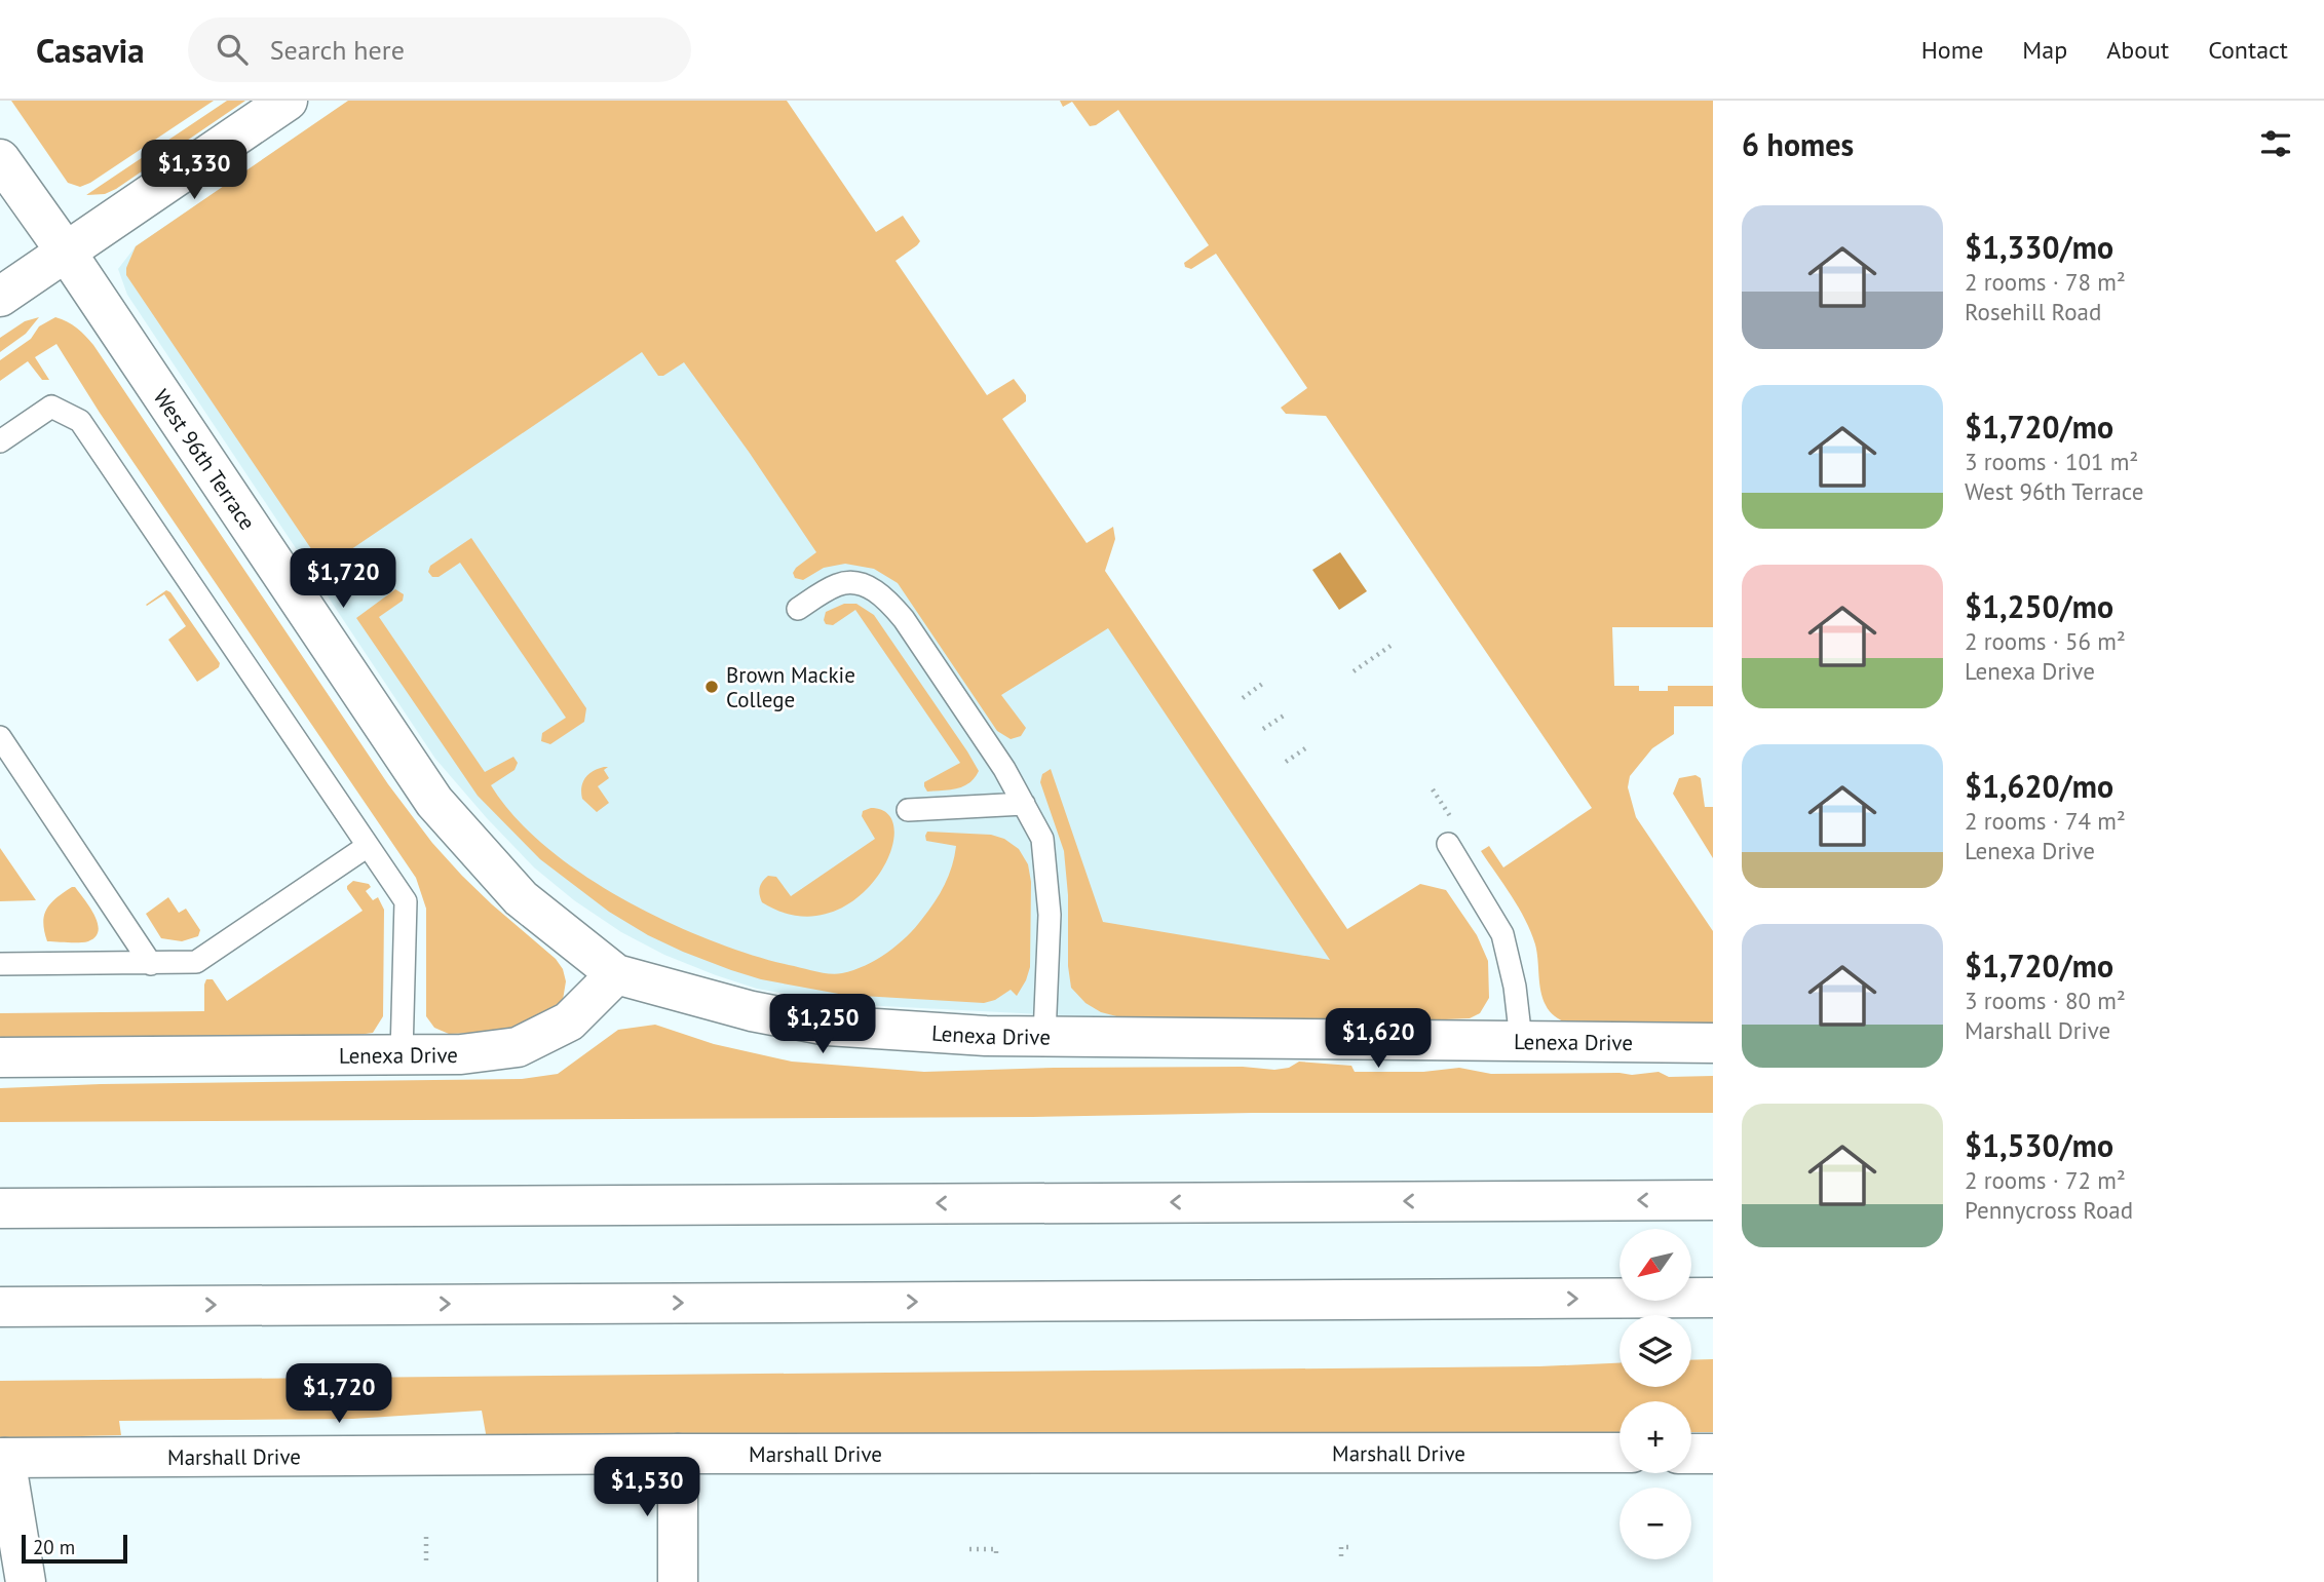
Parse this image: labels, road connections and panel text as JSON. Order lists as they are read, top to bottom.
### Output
{
  "streets": {
    "main road": ["West 96th Terrace", "Lenexa Drive", "Marshall Drive"]
  },
  "crossings": [
    ["West 96th Terrace", "Lenexa Drive"]
  ],
  "places": ["Brown Mackie College"],
  "scale_bar": "20 m",
  "north": "bottom left",
  "page": {
    "header": "Casavia",
    "search": "Search here",
    "nav": [
      "Home",
      "Map",
      "About",
      "Contact"
    ],
    "heading": "6 homes",
    "price": [
      "$1,330",
      "$1,720",
      "$1,250",
      "$1,620",
      "$1,720",
      "$1,530"
    ],
    "list": [
      {
        "name": "$1,330/mo",
        "note": "2 rooms · 78 m² · Rosehill Road"
      },
      {
        "name": "$1,720/mo",
        "note": "3 rooms · 101 m² · West 96th Terrace"
      },
      {
        "name": "$1,250/mo",
        "note": "2 rooms · 56 m² · Lenexa Drive"
      },
      {
        "name": "$1,620/mo",
        "note": "2 rooms · 74 m² · Lenexa Drive"
      },
      {
        "name": "$1,720/mo",
        "note": "3 rooms · 80 m² · Marshall Drive"
      },
      {
        "name": "$1,530/mo",
        "note": "2 rooms · 72 m² · Pennycross Road"
      }
    ],
    "map_buttons": ["+", "−"],
    "scale": "20 m"
  }
}
